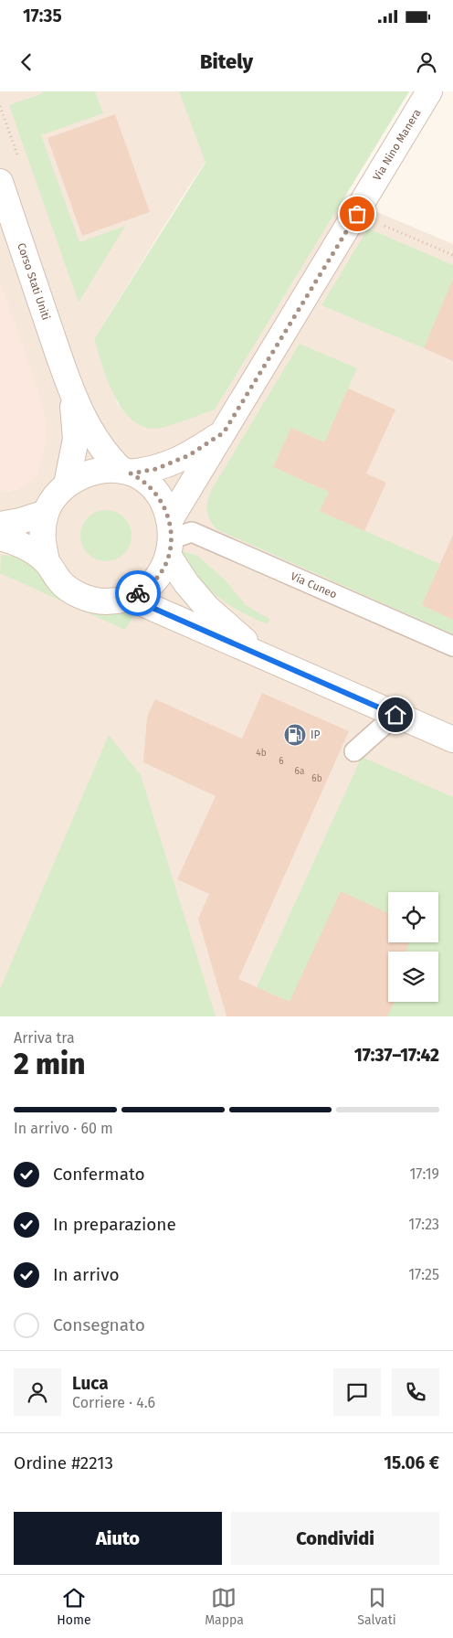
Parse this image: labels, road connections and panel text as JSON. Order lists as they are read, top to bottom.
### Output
{
  "streets": {
    "street": ["Via Nino Manera", "Corso Stati Uniti"],
    "lane": ["Via Cuneo"]
  },
  "crossings": [
    ["Via Nino Manera", "Corso Stati Uniti"],
    ["Via Nino Manera", "Via Cuneo"],
    ["Corso Stati Uniti", "Via Cuneo"]
  ],
  "places": {
    "fuel station": ["IP"]
  },
  "house_numbers": [
    "4b",
    "6",
    "6a",
    "6b"
  ],
  "page": {
    "status": "17:35",
    "header": "Bitely",
    "heading": ["2 min", "Arriva tra", "17:37–17:42"],
    "panel": [
      "Luca",
      "Corriere · 4.6",
      "Ordine #2213",
      "15.06 €"
    ],
    "bar": "In arrivo · 60 m",
    "list": [
      ["Confermato", "17:19"],
      ["In preparazione", "17:23"],
      ["In arrivo", "17:25"],
      "Consegnato"
    ],
    "buttons": ["Aiuto", "Condividi"],
    "tabs": ["Home", "Mappa", "Salvati"]
  }
}
